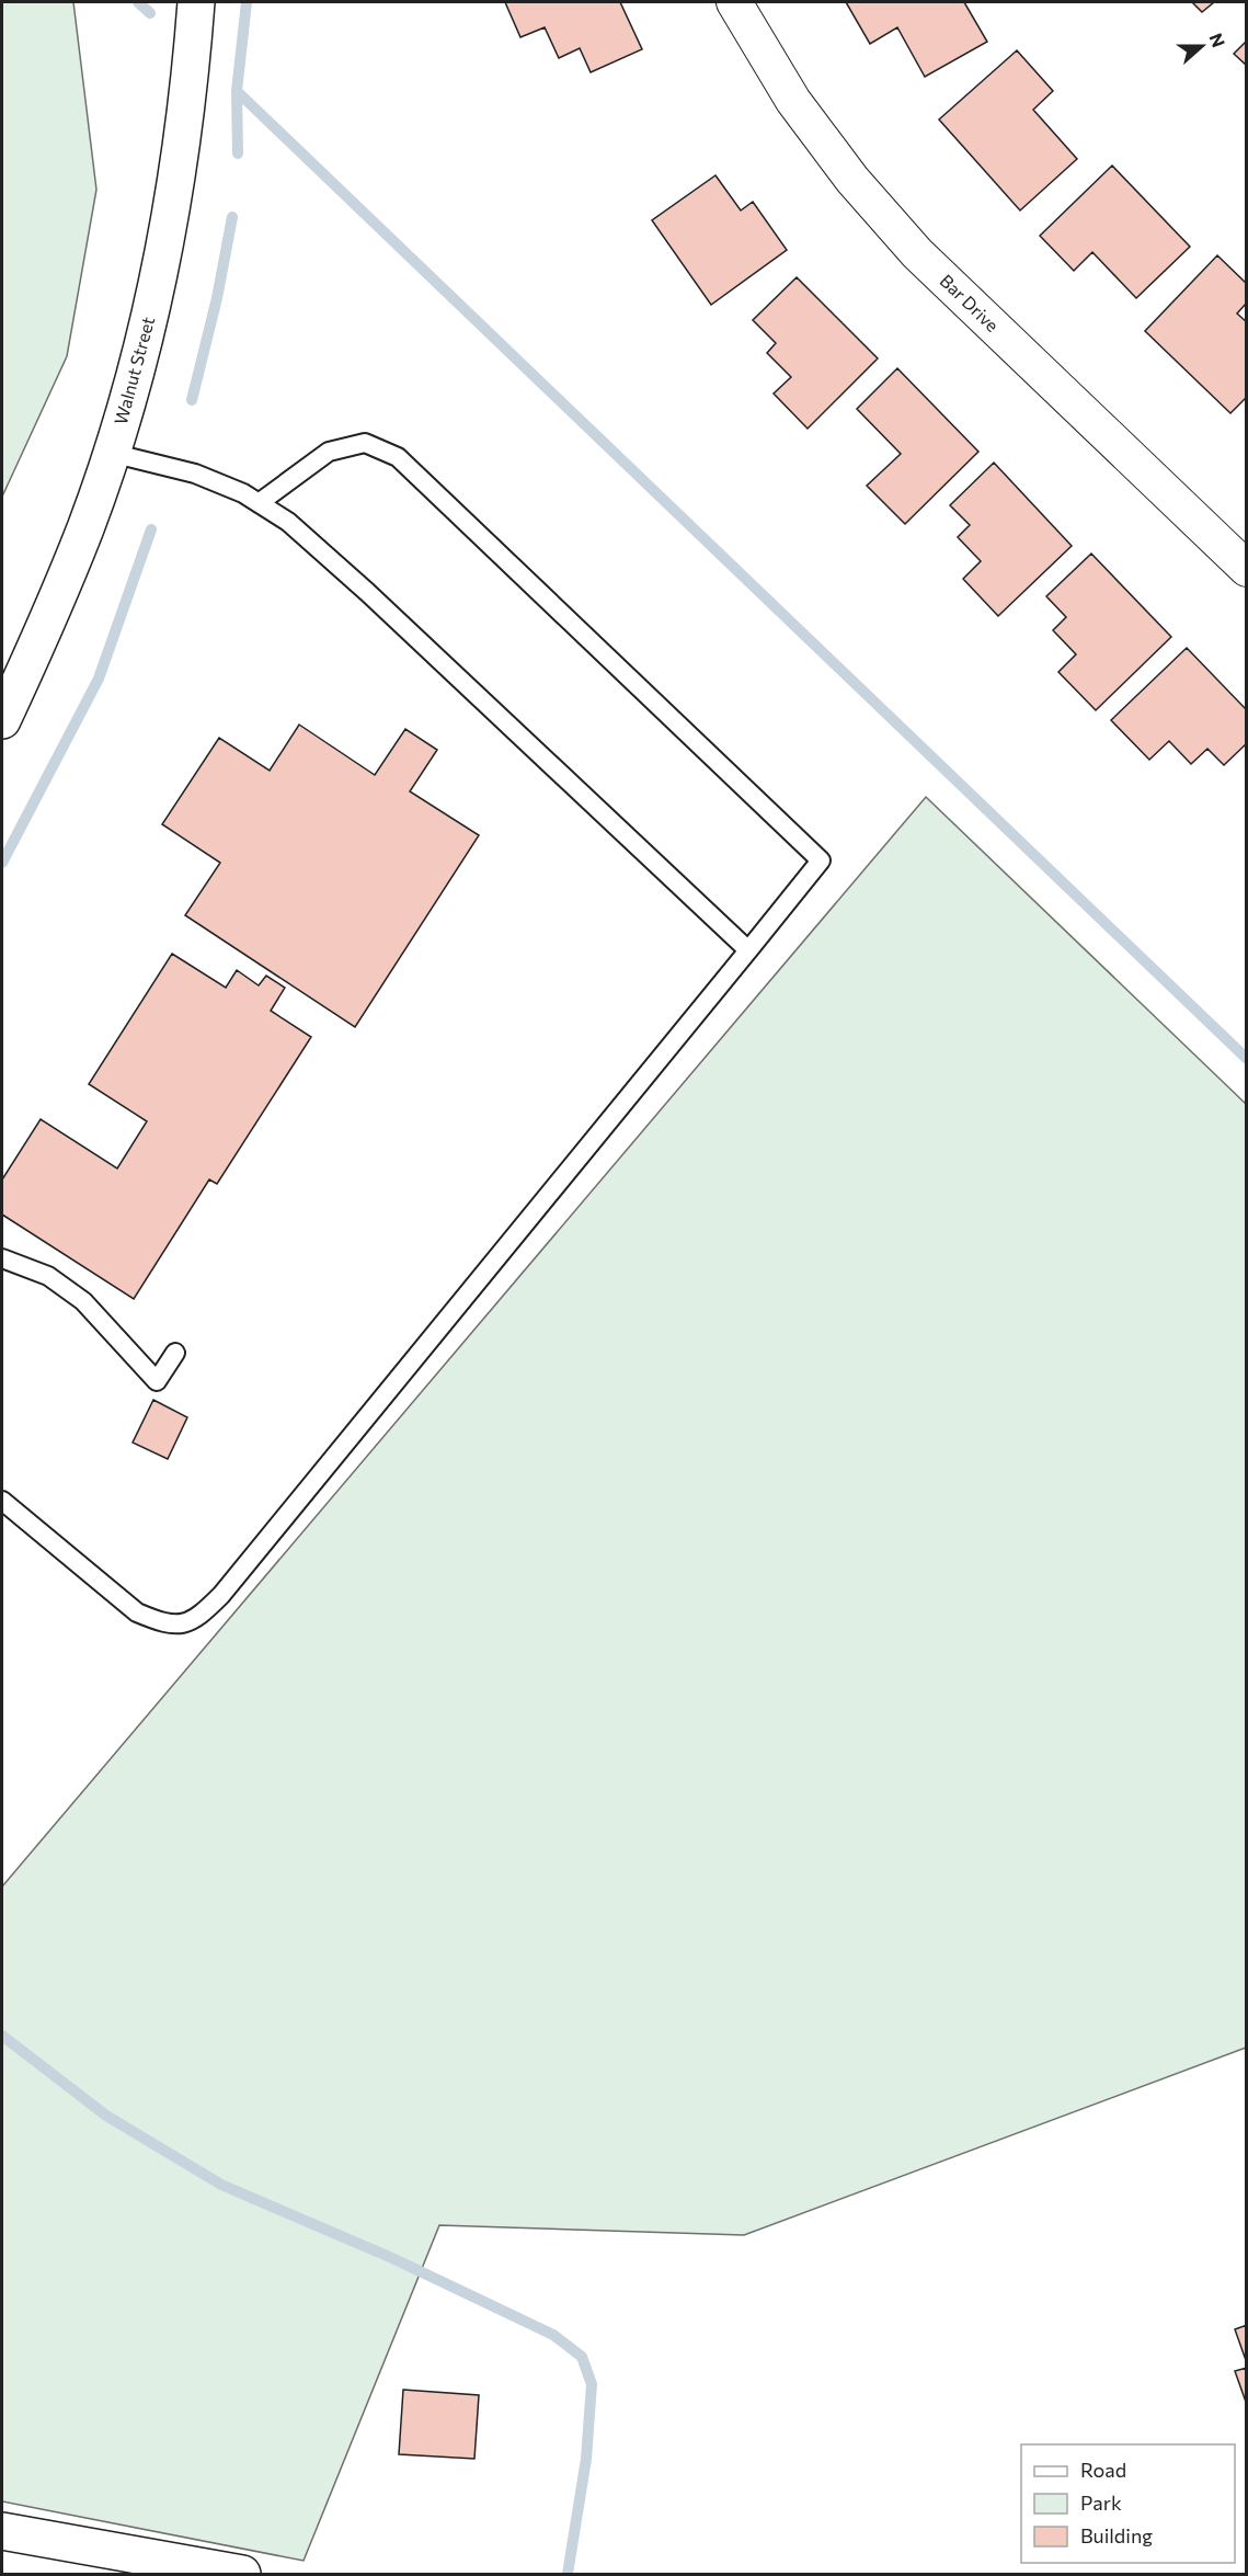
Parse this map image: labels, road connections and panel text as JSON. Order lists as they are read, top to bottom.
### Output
{
  "streets": {
    "street": ["Bar Drive", "Walnut Street"]
  },
  "legend": ["Road", "Park", "Building"],
  "north": "right"
}
